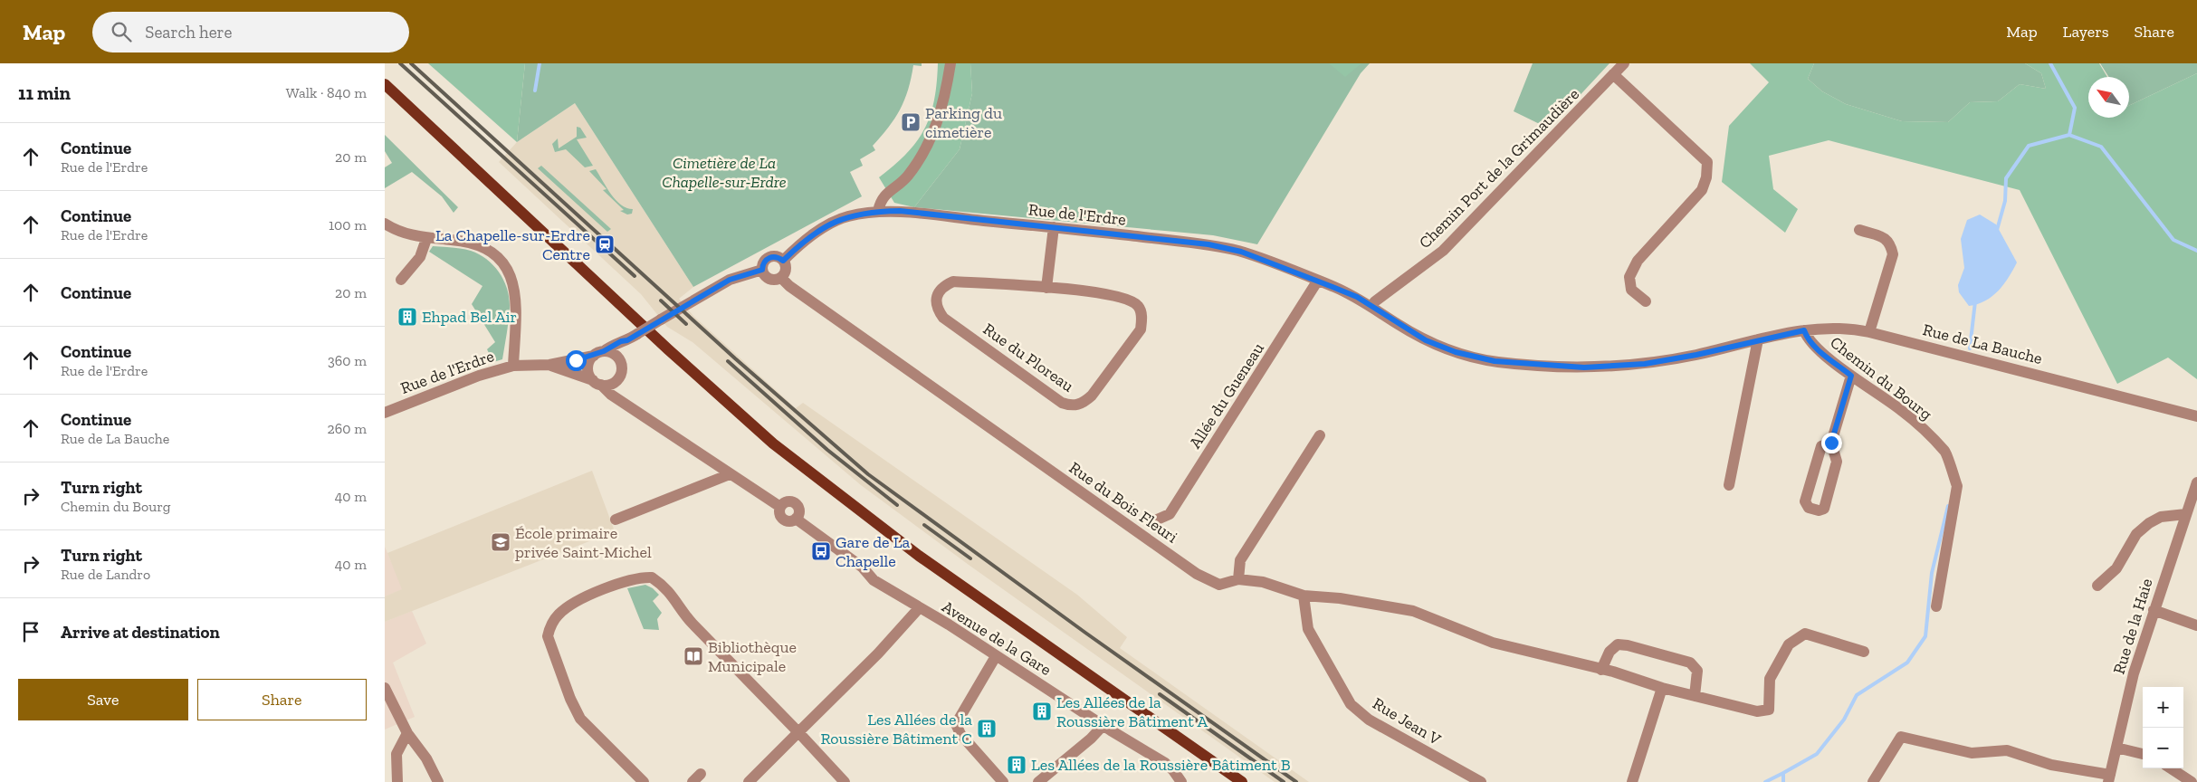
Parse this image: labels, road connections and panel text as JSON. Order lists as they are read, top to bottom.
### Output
{
  "streets": {
    "street": [
      "Chemin Port de la Grimaudière",
      "Rue de l'Erdre",
      "Rue de La Bauche",
      "Rue du Ploreau",
      "Chemin du Bourg",
      "Allée du Gueneau",
      "Rue du Bois Fleuri",
      "Rue de la Haie",
      "Avenue de la Gare",
      "Rue Jean V"
    ]
  },
  "crossings": [
    ["Chemin Port de la Grimaudière", "Rue de l'Erdre"],
    ["Chemin Port de la Grimaudière", "Rue de La Bauche"],
    ["Rue de l'Erdre", "Rue de La Bauche"],
    ["Rue de l'Erdre", "Allée du Gueneau"],
    ["Rue de l'Erdre", "Rue du Bois Fleuri"],
    ["Rue de l'Erdre", "Avenue de la Gare"],
    ["Rue de La Bauche", "Chemin du Bourg"],
    ["Rue du Bois Fleuri", "Rue Jean V"]
  ],
  "parks": ["Cimetière de La Chapelle-sur-Erdre"],
  "places": {
    "parking": ["Parking du cimetière"],
    "station": ["La Chapelle-sur-Erdre Centre"],
    "building": [
      "Ehpad Bel Air",
      "Les Allées de la Roussière Bâtiment A",
      "Les Allées de la Roussière Bâtiment C",
      "Les Allées de la Roussière Bâtiment B"
    ],
    "school or university": ["École primaire privée Saint-Michel"],
    "bus stop": ["Gare de La Chapelle"],
    "library": ["Bibliothèque Municipale"]
  },
  "north": "top left",
  "page": {
    "header": "Map",
    "search": "Search here",
    "nav": ["Map", "Layers", "Share"],
    "heading": ["11 min", "Walk · 840 m"],
    "list": [
      ["Continue", "Rue de l'Erdre", "20 m"],
      ["Continue", "Rue de l'Erdre", "100 m"],
      ["Continue", "20 m"],
      ["Continue", "Rue de l'Erdre", "360 m"],
      ["Continue", "Rue de La Bauche", "260 m"],
      ["Turn right", "Chemin du Bourg", "40 m"],
      ["Turn right", "Rue de Landro", "40 m"],
      "Arrive at destination"
    ],
    "buttons": ["Save", "Share"],
    "map_buttons": ["+", "−"]
  }
}
